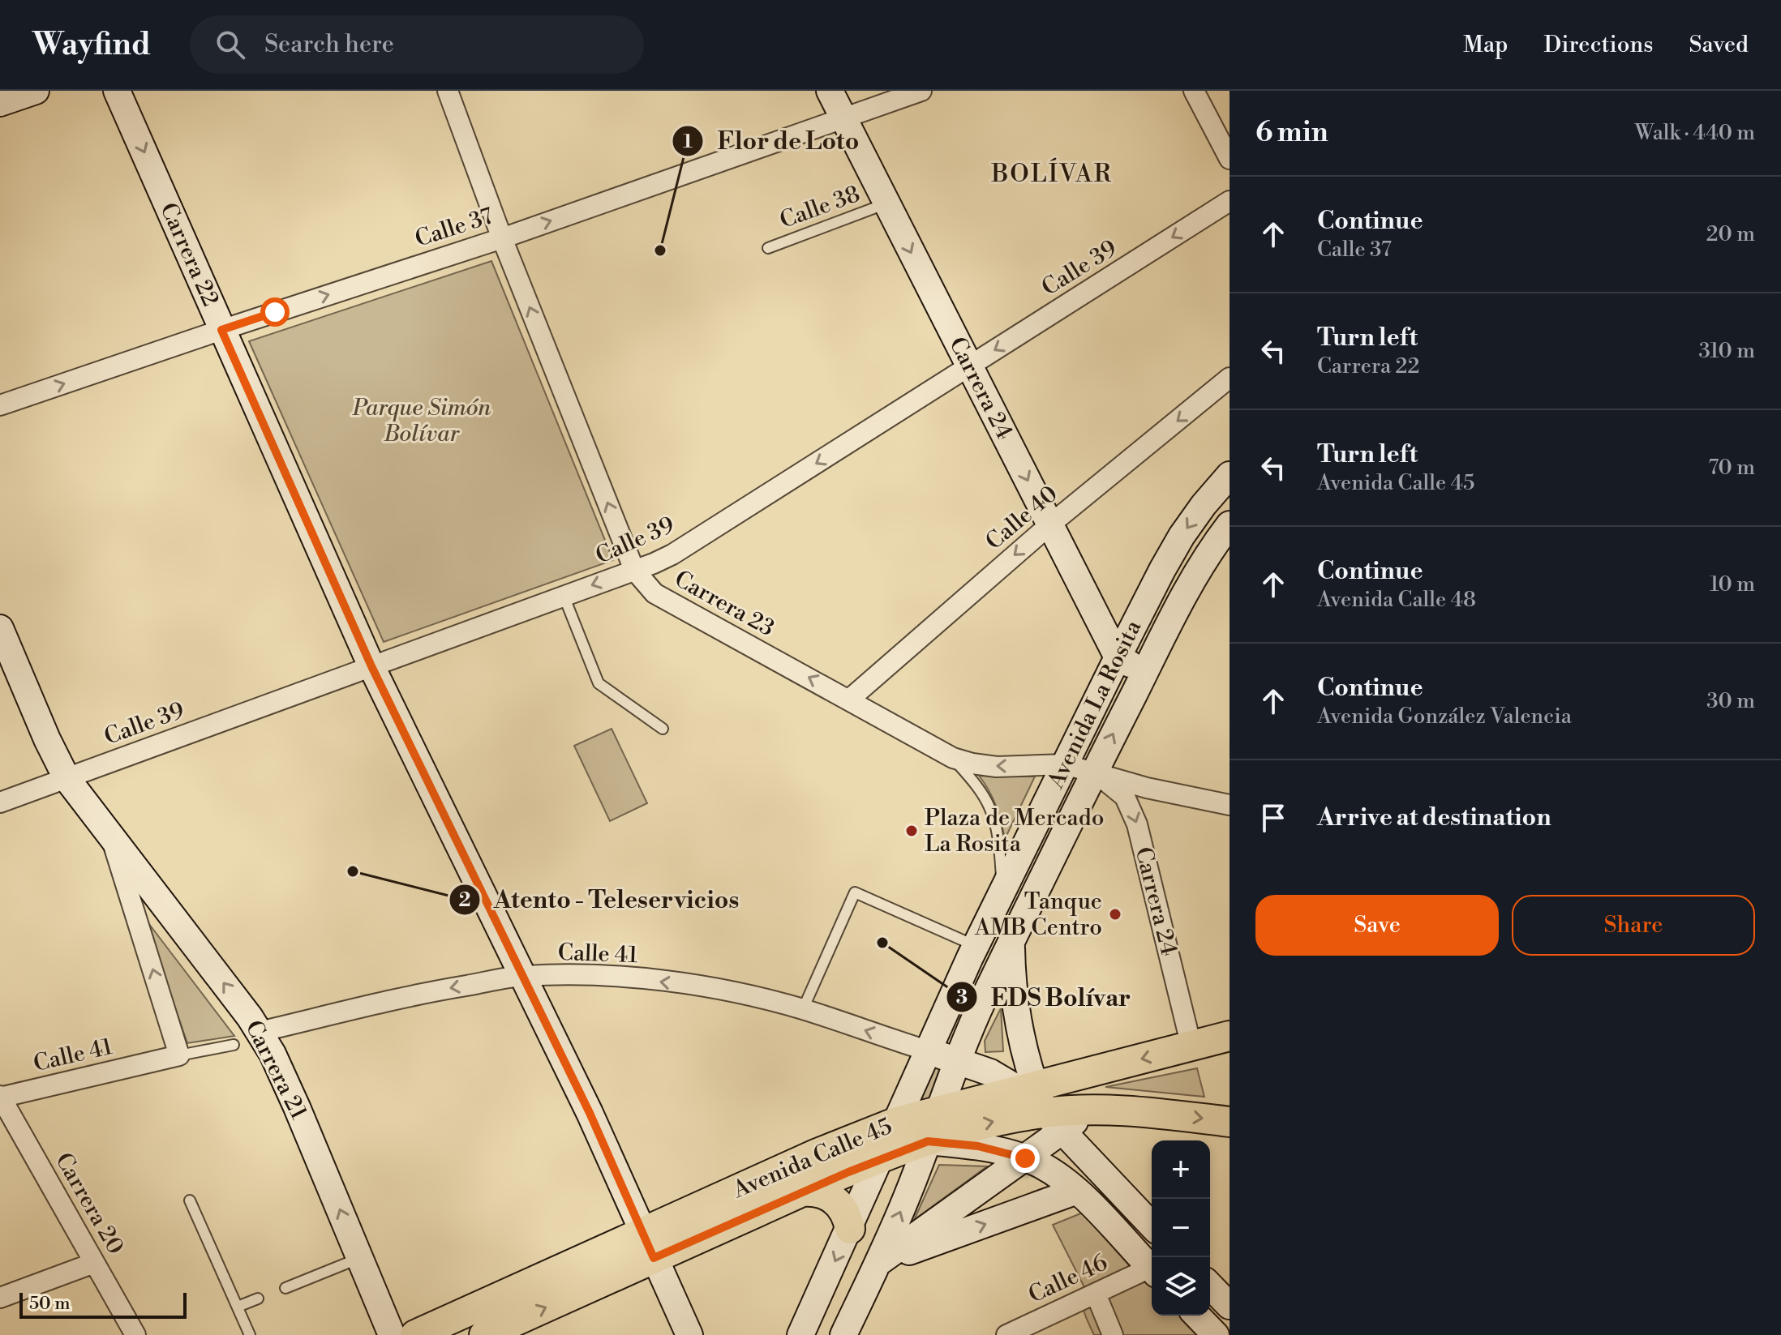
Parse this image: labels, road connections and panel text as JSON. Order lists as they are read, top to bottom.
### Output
{
  "streets": {
    "main road": ["Avenida Calle 45"],
    "street": [
      "Calle 37",
      "Carrera 22",
      "Calle 39",
      "Carrera 24",
      "Calle 40",
      "Carrera 23",
      "Avenida La Rosita",
      "Calle 41",
      "Carrera 21",
      "Carrera 20",
      "Calle 46"
    ],
    "lane": ["Calle 38"]
  },
  "crossings": [
    ["Calle 38", "Carrera 24"],
    ["Calle 37", "Carrera 22"],
    ["Calle 37", "Carrera 24"],
    ["Calle 37", "Carrera 23"],
    ["Carrera 22", "Calle 39"],
    ["Carrera 22", "Calle 41"],
    ["Carrera 22", "Avenida Calle 45"],
    ["Calle 39", "Carrera 24"],
    ["Calle 39", "Carrera 23"],
    ["Calle 39", "Carrera 21"],
    ["Carrera 24", "Calle 40"],
    ["Carrera 24", "Carrera 23"],
    ["Carrera 24", "Avenida La Rosita"],
    ["Carrera 24", "Avenida Calle 45"],
    ["Calle 40", "Carrera 23"],
    ["Carrera 23", "Avenida La Rosita"],
    ["Avenida La Rosita", "Calle 41"],
    ["Avenida La Rosita", "Avenida Calle 45"],
    ["Calle 41", "Carrera 21"],
    ["Calle 41", "Carrera 20"]
  ],
  "one_way": [
    "Calle 37",
    "Calle 39",
    "Carrera 24",
    "Calle 40",
    "Carrera 23",
    "Calle 41",
    "Carrera 21"
  ],
  "districts": ["BOLÍVAR"],
  "parks": ["Parque Simón Bolívar"],
  "places": [
    "Flor de Loto",
    "Plaza de Mercado La Rosita",
    "Atento - Teleservicios",
    "Tanque AMB Centro",
    "EDS Bolívar"
  ],
  "scale_bar": "50 m",
  "page": {
    "header": "Wayfind",
    "search": "Search here",
    "nav": ["Map", "Directions", "Saved"],
    "heading": ["6 min", "Walk · 440 m"],
    "list": [
      ["Continue", "Calle 37", "20 m"],
      ["Turn left", "Carrera 22", "310 m"],
      ["Turn left", "Avenida Calle 45", "70 m"],
      ["Continue", "Avenida Calle 48", "10 m"],
      ["Continue", "Avenida González Valencia", "30 m"],
      "Arrive at destination"
    ],
    "buttons": ["Save", "Share"],
    "map_buttons": ["+", "−"],
    "scale": "50 m"
  }
}
